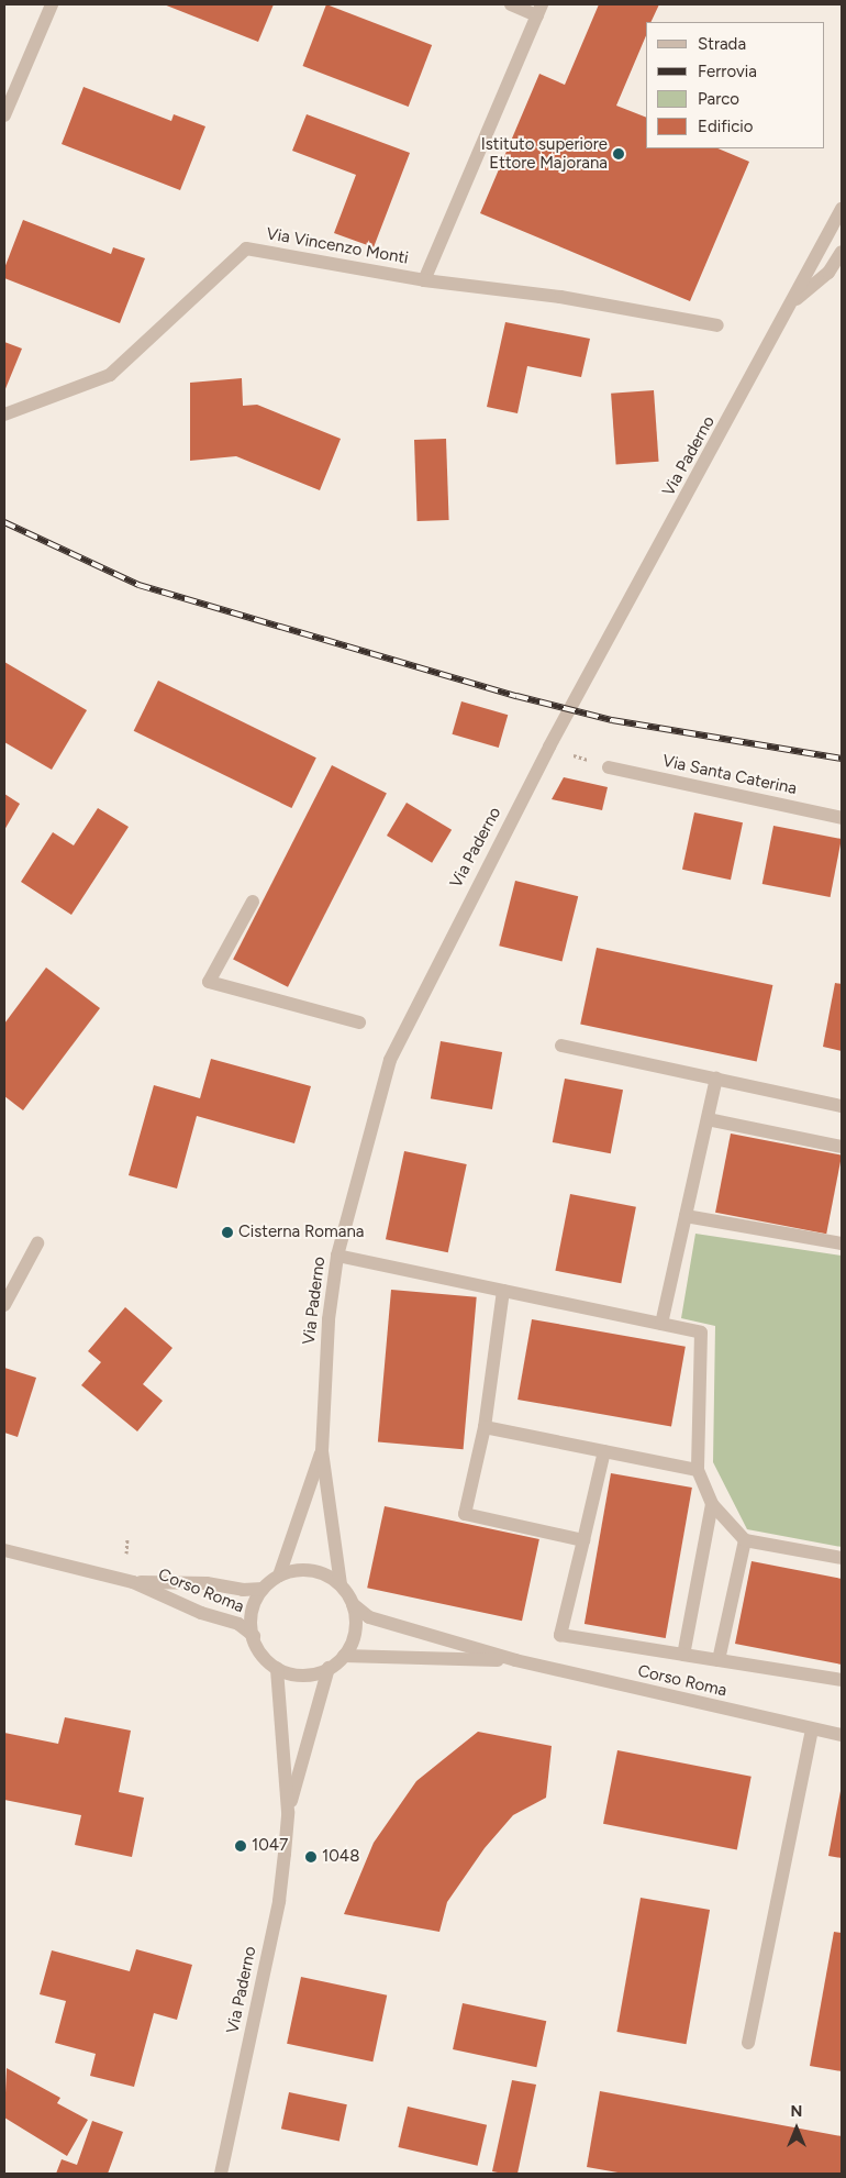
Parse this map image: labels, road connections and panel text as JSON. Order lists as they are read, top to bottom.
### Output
{
  "streets": {
    "street": [
      "Via Vincenzo Monti",
      "Via Paderno",
      "Via Santa Caterina",
      "Corso Roma"
    ]
  },
  "crossings": [
    ["Via Paderno", "Corso Roma"]
  ],
  "places": [
    "Istituto superiore Ettore Majorana",
    "Cisterna Romana",
    "1047",
    "1048"
  ],
  "legend": [
    "Strada",
    "Ferrovia",
    "Parco",
    "Edificio"
  ],
  "north": "top"
}
